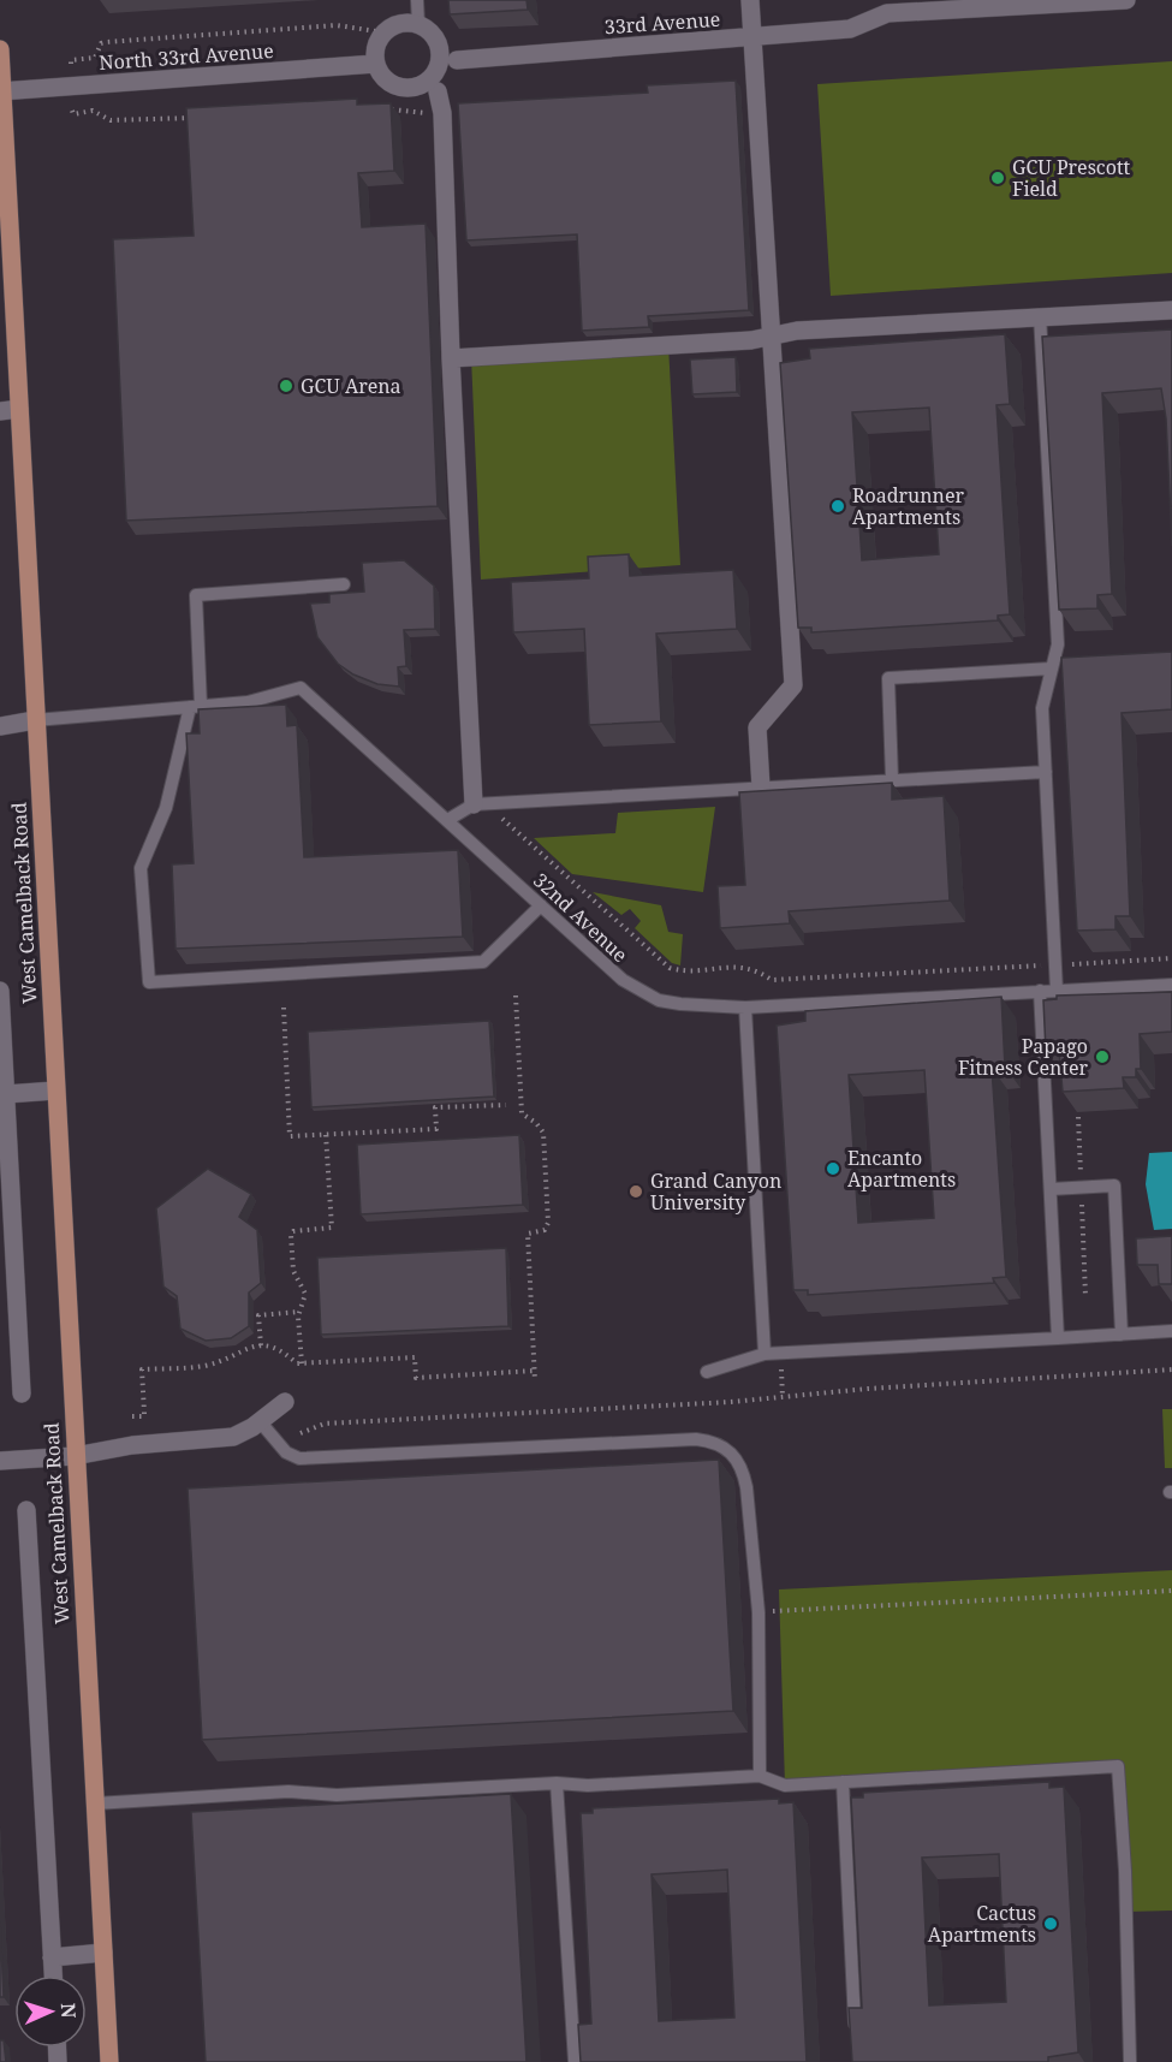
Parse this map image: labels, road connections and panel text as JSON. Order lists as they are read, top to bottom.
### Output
{
  "streets": {
    "main road": ["West Camelback Road"],
    "street": ["33rd Avenue", "North 33rd Avenue"],
    "lane": ["32nd Avenue"]
  },
  "crossings": [
    ["North 33rd Avenue", "West Camelback Road"],
    ["West Camelback Road", "32nd Avenue"]
  ],
  "places": [
    "GCU Prescott Field",
    "GCU Arena",
    "Roadrunner Apartments",
    "Papago Fitness Center",
    "Encanto Apartments",
    "Grand Canyon University",
    "Cactus Apartments"
  ],
  "north": "right"
}
